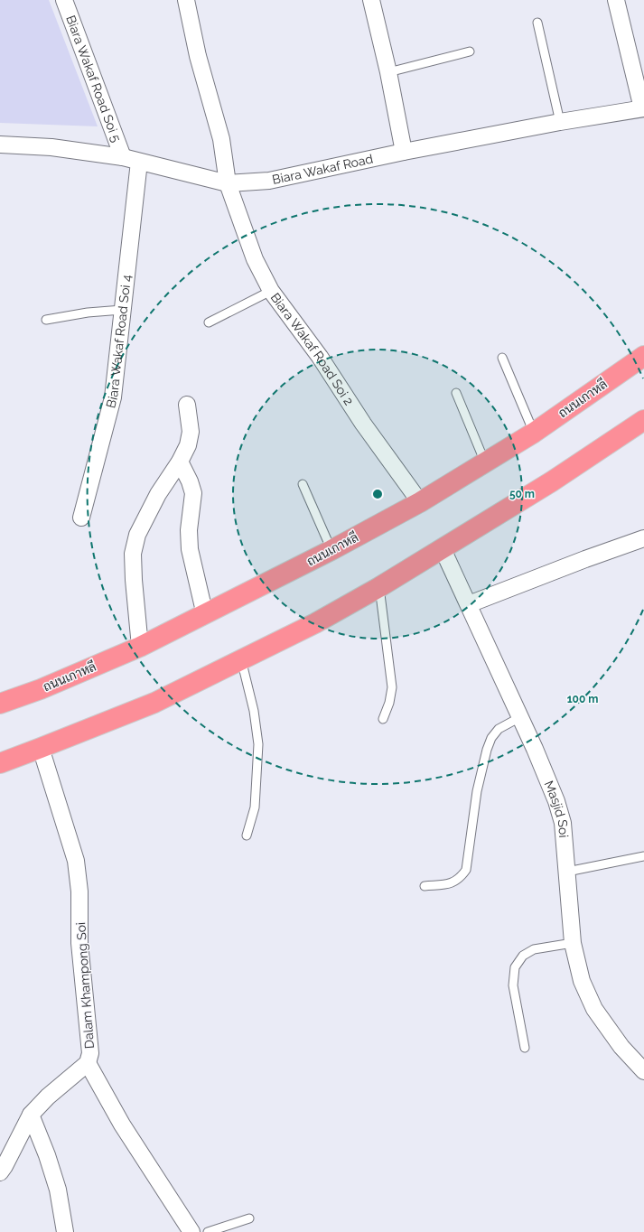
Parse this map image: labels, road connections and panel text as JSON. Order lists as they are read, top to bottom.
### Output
{
  "streets": {
    "highway": ["ถนนเกาหลี"],
    "street": [
      "Biara Wakaf Road Soi 5",
      "Biara Wakaf Road",
      "Biara Wakaf Road Soi 4",
      "Biara Wakaf Road Soi 2",
      "Masjid Soi",
      "Dalam Khampong Soi"
    ]
  },
  "crossings": [
    ["Biara Wakaf Road Soi 5", "Biara Wakaf Road"],
    ["Biara Wakaf Road", "Biara Wakaf Road Soi 4"],
    ["Biara Wakaf Road", "Biara Wakaf Road Soi 2"],
    ["Biara Wakaf Road Soi 2", "ถนนเกาหลี"]
  ],
  "rings": ["50 m", "100 m"]
}
